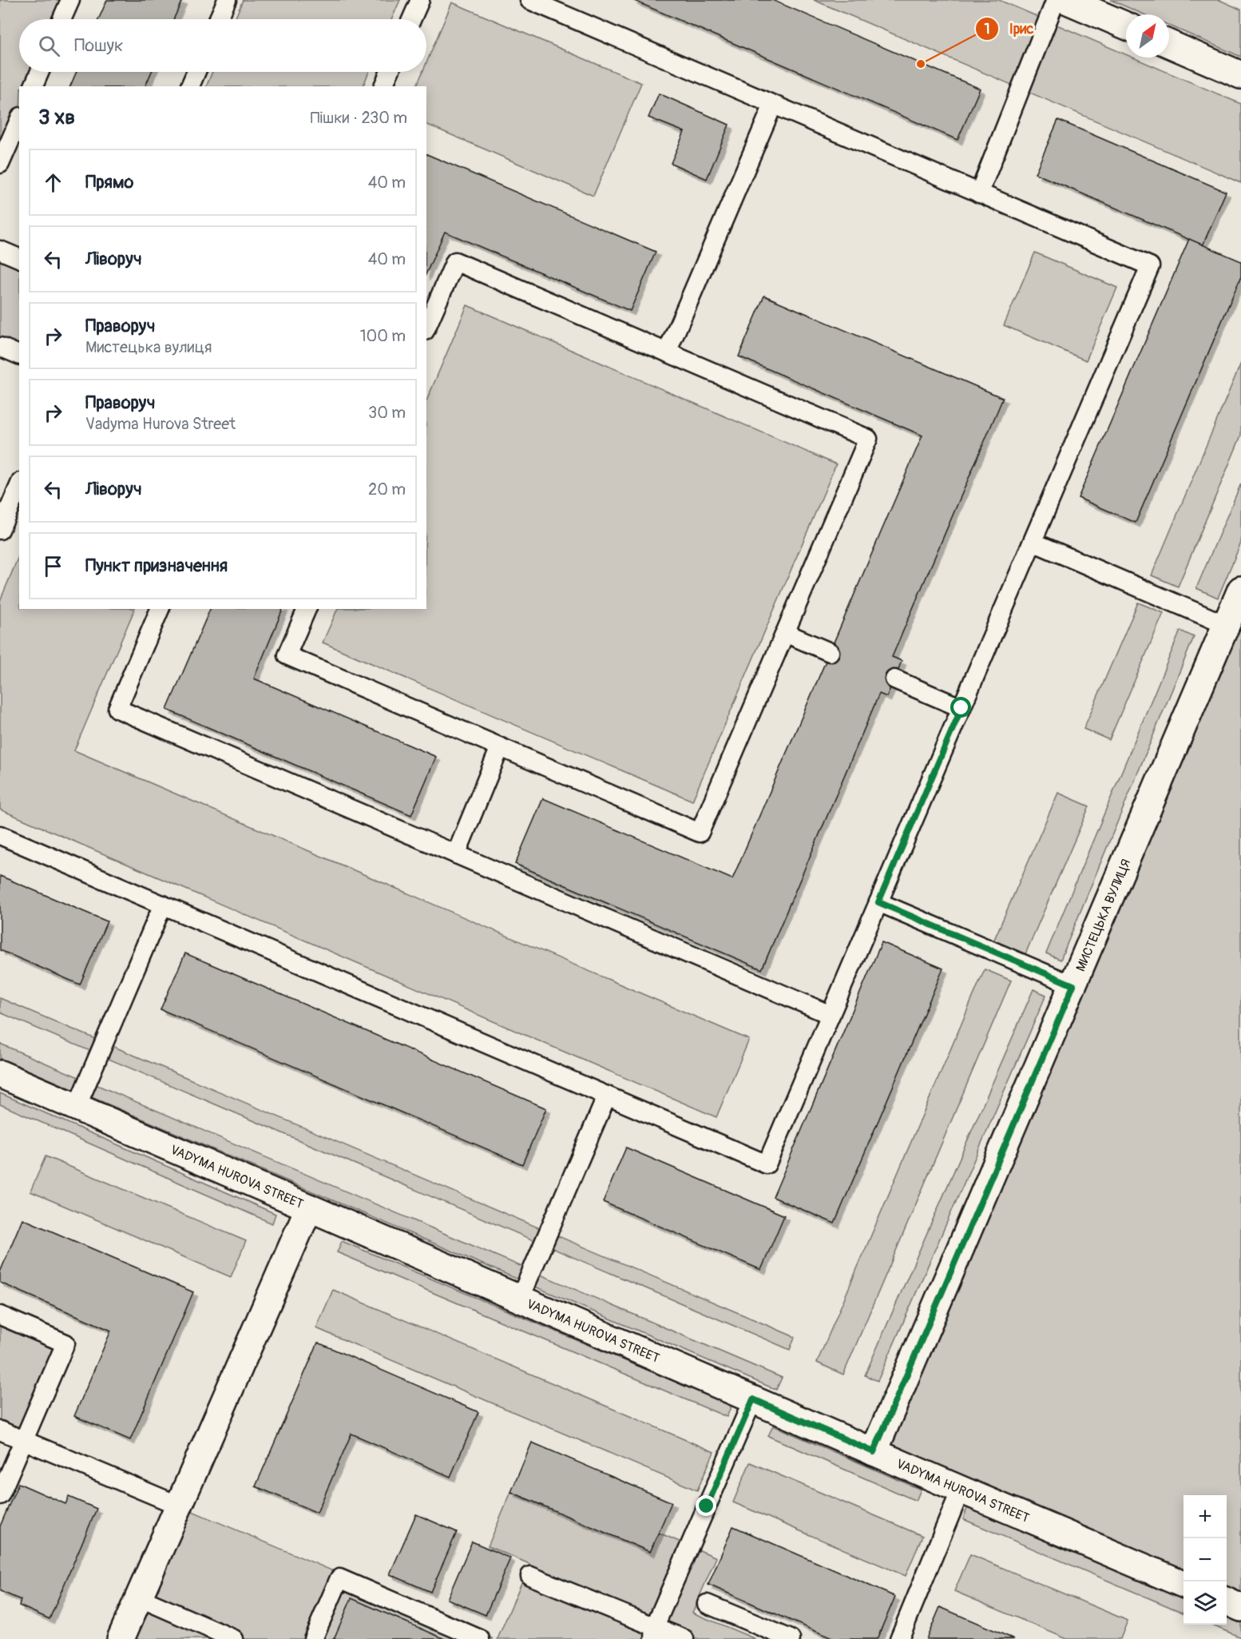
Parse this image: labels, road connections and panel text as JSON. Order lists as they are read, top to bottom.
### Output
{
  "streets": {
    "street": ["МИСТЕЦЬКА ВУЛИЦЯ", "VADYMA HUROVA STREET"]
  },
  "crossings": [
    ["МИСТЕЦЬКА ВУЛИЦЯ", "VADYMA HUROVA STREET"]
  ],
  "places": ["Ірис"],
  "north": "top right",
  "page": {
    "search": "Пошук",
    "heading": ["3 хв", "Пішки · 230 m"],
    "list": [
      ["Прямо", "40 m"],
      ["Ліворуч", "40 m"],
      ["Праворуч", "Мистецька вулиця", "100 m"],
      ["Праворуч", "Vadyma Hurova Street", "30 m"],
      ["Ліворуч", "20 m"],
      "Пункт призначення"
    ],
    "map_buttons": ["+", "−"]
  }
}
